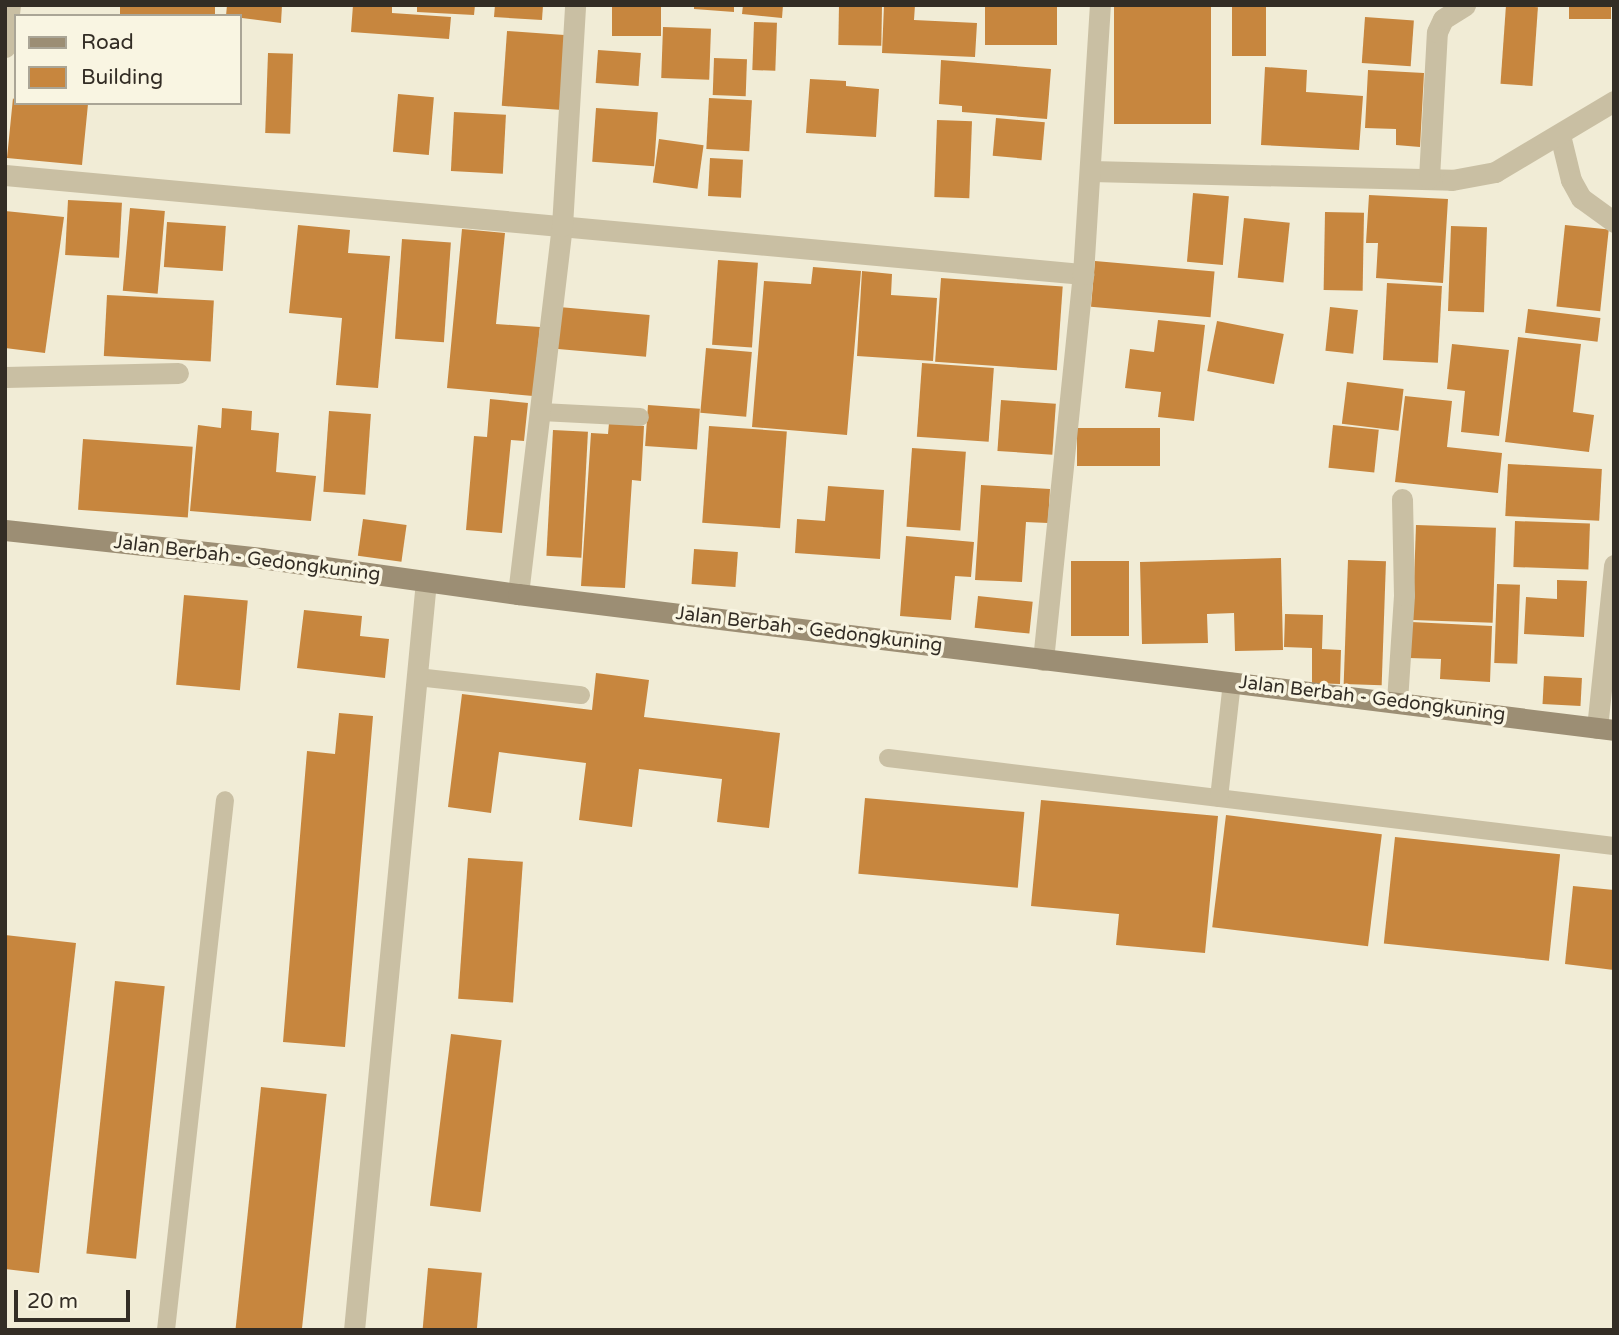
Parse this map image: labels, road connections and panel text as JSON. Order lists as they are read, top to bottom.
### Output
{
  "streets": {
    "main road": ["Jalan Berbah - Gedongkuning"]
  },
  "legend": ["Road", "Building"],
  "scale_bar": "20 m"
}
